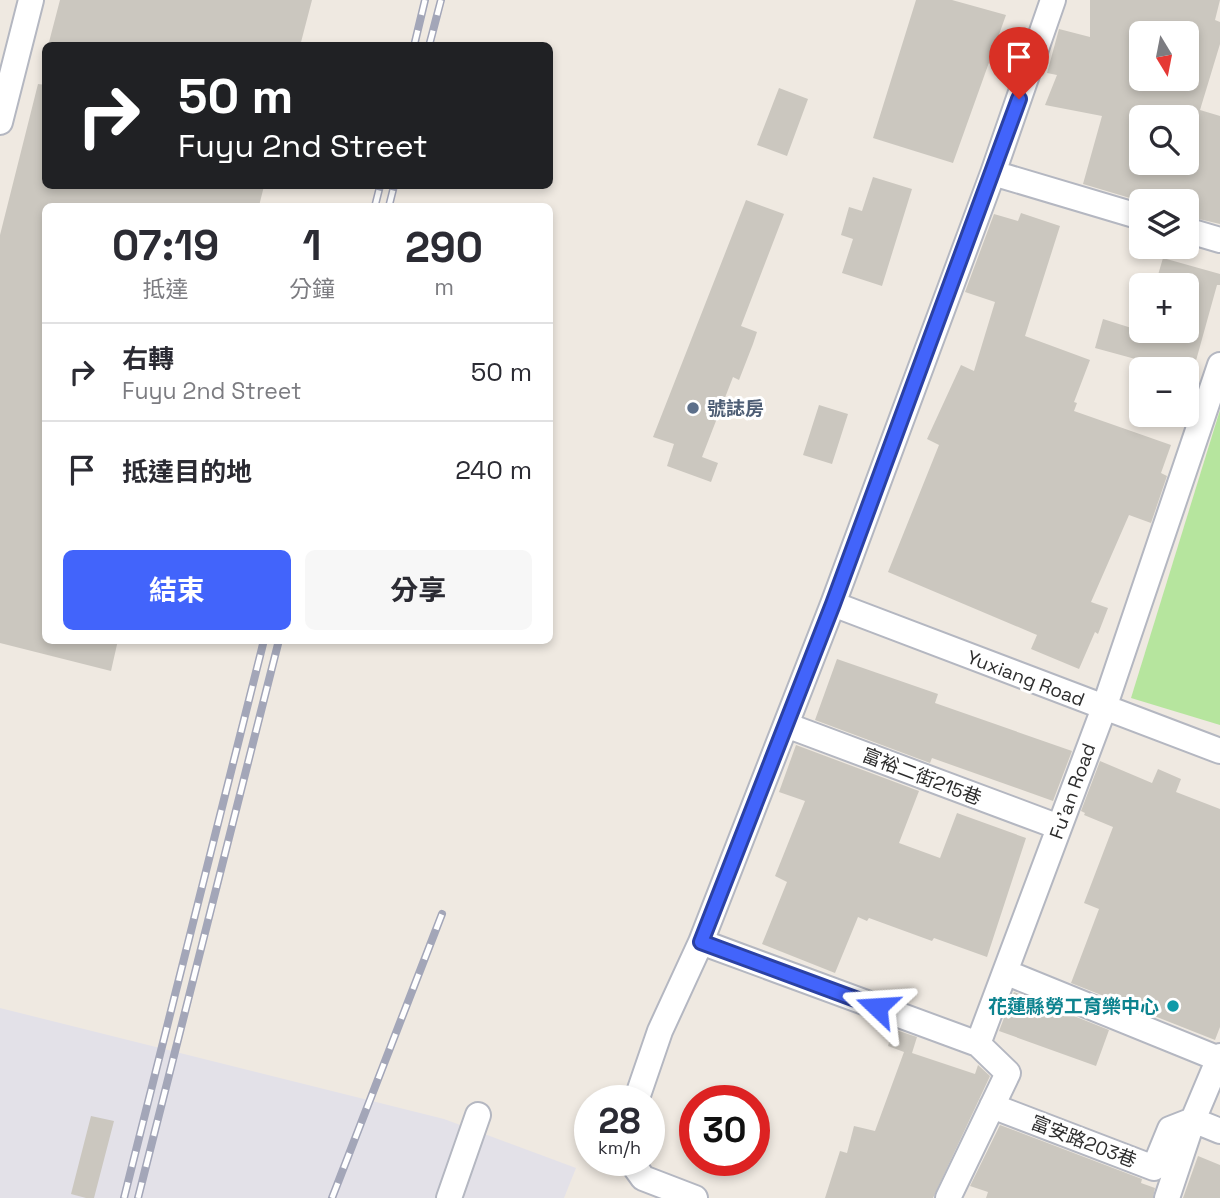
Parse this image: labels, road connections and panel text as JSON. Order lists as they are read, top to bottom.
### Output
{
  "streets": {
    "street": [
      "Yuxiang Road",
      "富裕二街215巷",
      "Fu’an Road",
      "富安路203巷"
    ]
  },
  "crossings": [
    ["Yuxiang Road", "Fu’an Road"],
    ["富裕二街215巷", "Fu’an Road"]
  ],
  "places": ["號誌房", "花蓮縣勞工育樂中心"],
  "north": "bottom",
  "page": {
    "map_buttons": ["+", "−"],
    "turn": ["50 m", "Fuyu 2nd Street"],
    "eta": [
      "07:19",
      "抵達",
      "1",
      "分鐘",
      "290",
      "m"
    ],
    "list": [
      {
        "name": "右轉",
        "note": "Fuyu 2nd Street",
        "value": "50 m"
      },
      {
        "name": "抵達目的地",
        "value": "240 m"
      }
    ],
    "buttons": ["結束", "分享"],
    "speed": "28 km/h",
    "limit": "30"
  }
}
